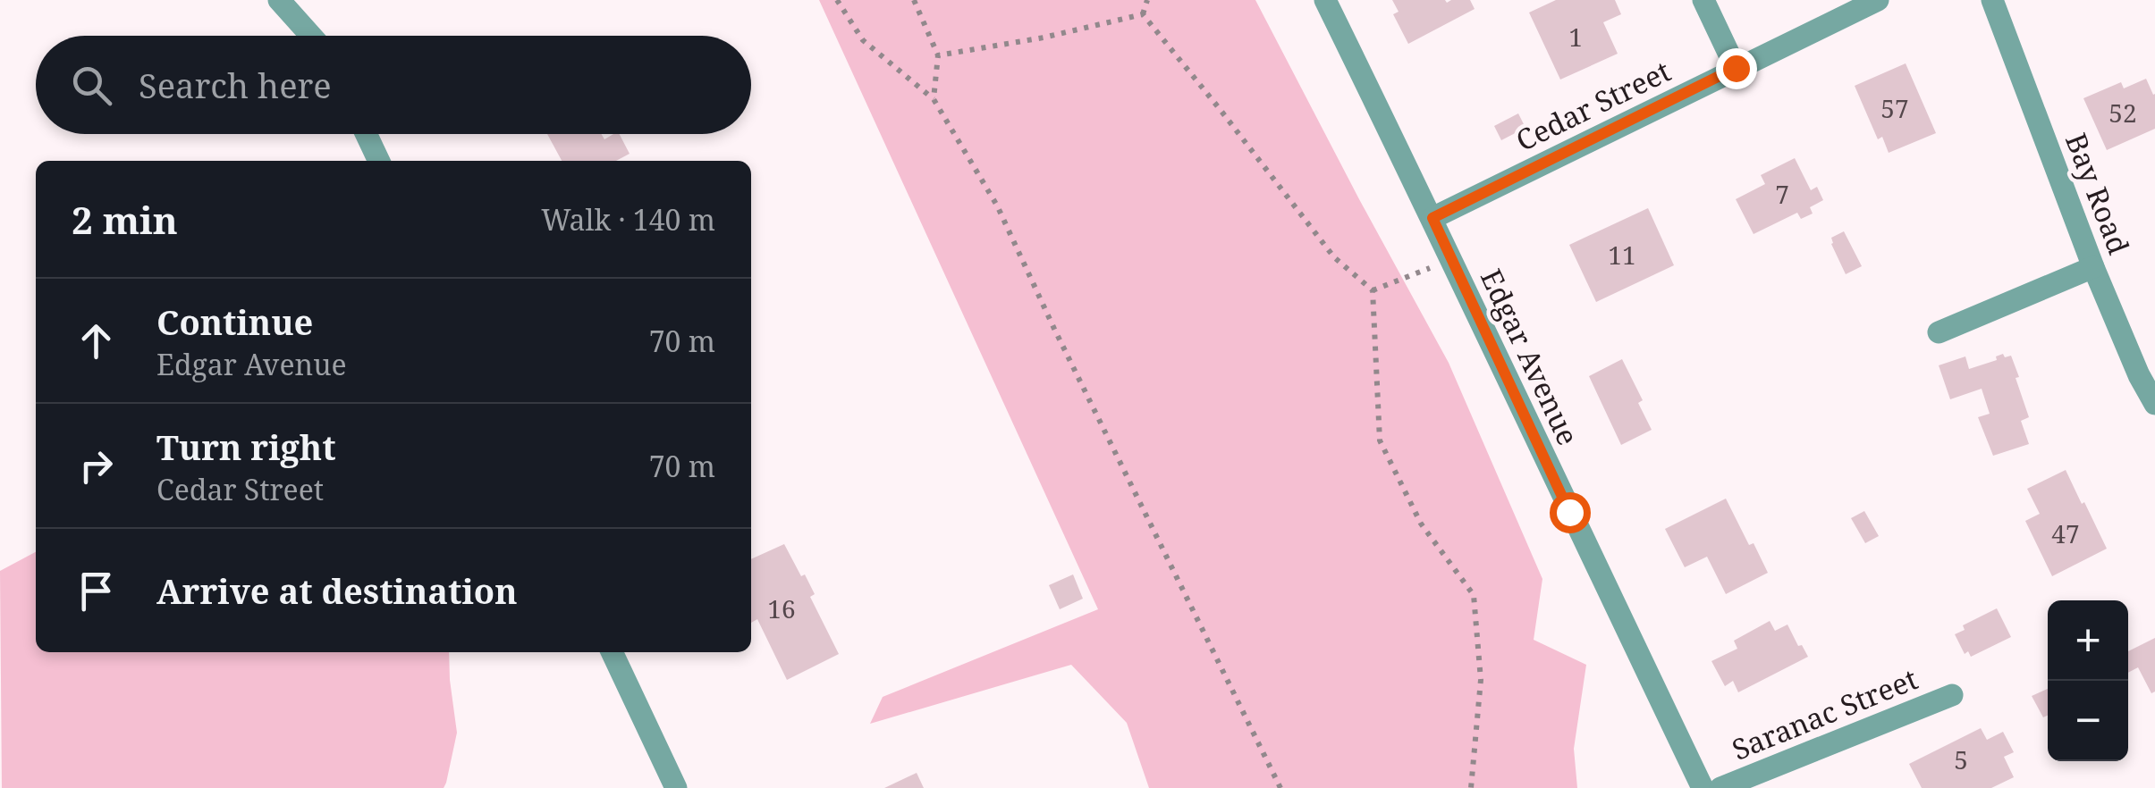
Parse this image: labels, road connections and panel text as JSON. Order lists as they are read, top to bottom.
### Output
{
  "streets": {
    "street": [
      "Cedar Street",
      "Bay Road",
      "Edgar Avenue",
      "Saranac Street"
    ]
  },
  "crossings": [
    ["Cedar Street", "Edgar Avenue"]
  ],
  "house_numbers": [
    "1",
    "57",
    "52",
    "7",
    "11",
    "47",
    "16",
    "5"
  ],
  "page": {
    "search": "Search here",
    "heading": ["2 min", "Walk · 140 m"],
    "list": [
      ["Continue", "Edgar Avenue", "70 m"],
      ["Turn right", "Cedar Street", "70 m"],
      "Arrive at destination"
    ],
    "map_buttons": ["+", "−"]
  }
}
